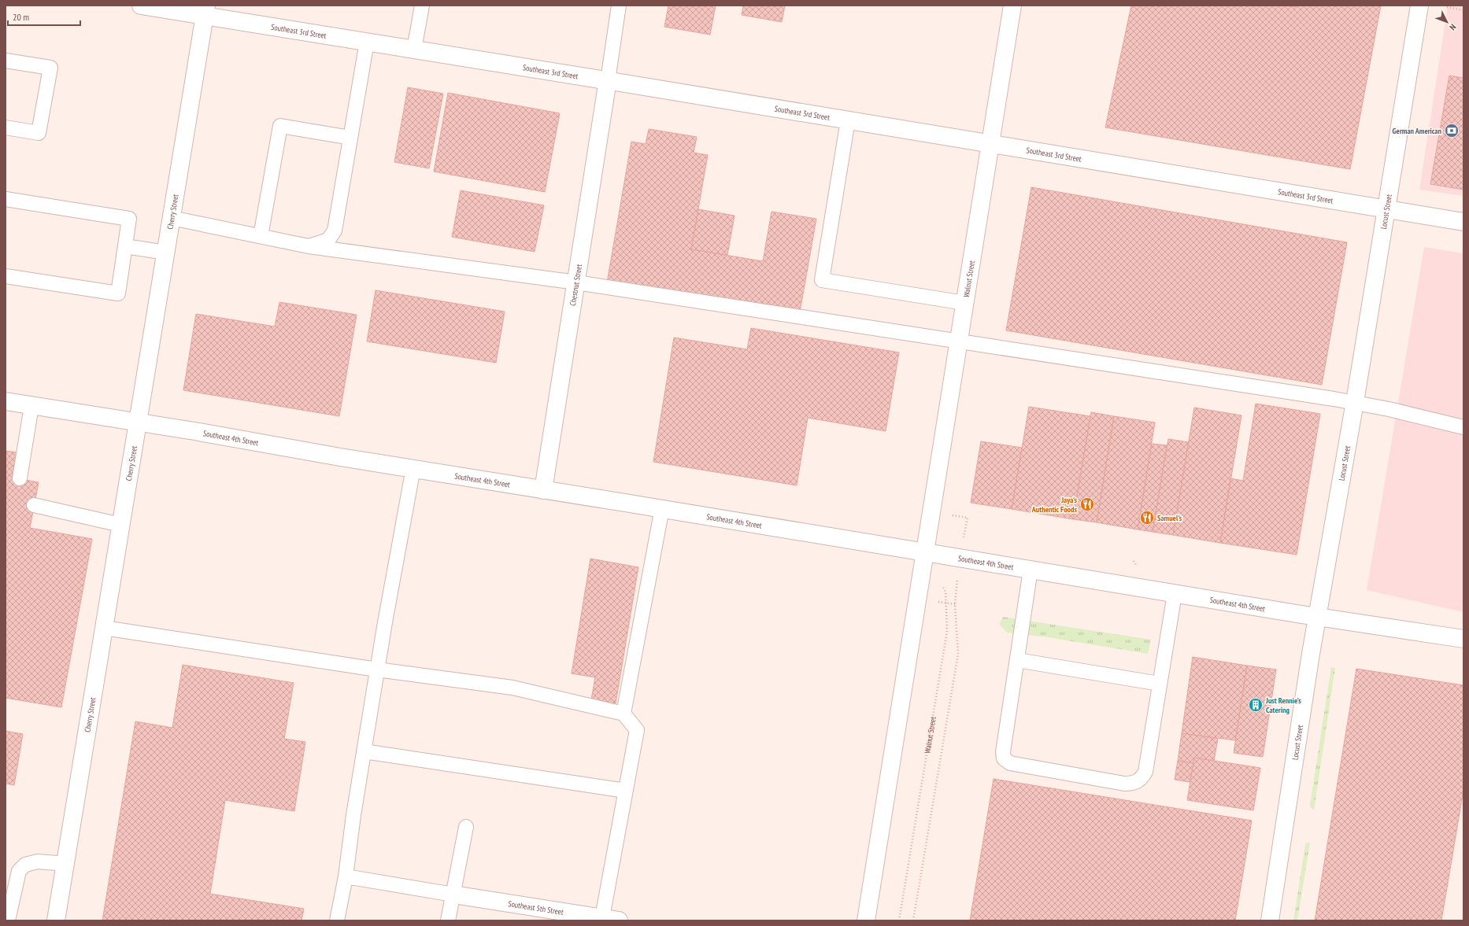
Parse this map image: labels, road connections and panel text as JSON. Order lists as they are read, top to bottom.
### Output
{
  "streets": {
    "street": [
      "Southeast 3rd Street",
      "Cherry Street",
      "Locust Street",
      "Walnut Street",
      "Chestnut Street",
      "Southeast 4th Street",
      "Southeast 5th Street"
    ]
  },
  "crossings": [
    ["Southeast 3rd Street", "Cherry Street"],
    ["Southeast 3rd Street", "Locust Street"],
    ["Southeast 3rd Street", "Walnut Street"],
    ["Southeast 3rd Street", "Chestnut Street"],
    ["Cherry Street", "Southeast 4th Street"],
    ["Locust Street", "Southeast 4th Street"],
    ["Walnut Street", "Southeast 4th Street"],
    ["Chestnut Street", "Southeast 4th Street"]
  ],
  "places": {
    "bank": ["German American"],
    "restaurant": ["Jaya's Authentic Foods", "Samuel's"],
    "building": ["Just Rennie's Catering"]
  },
  "scale_bar": "20 m",
  "north": "bottom right"
}
